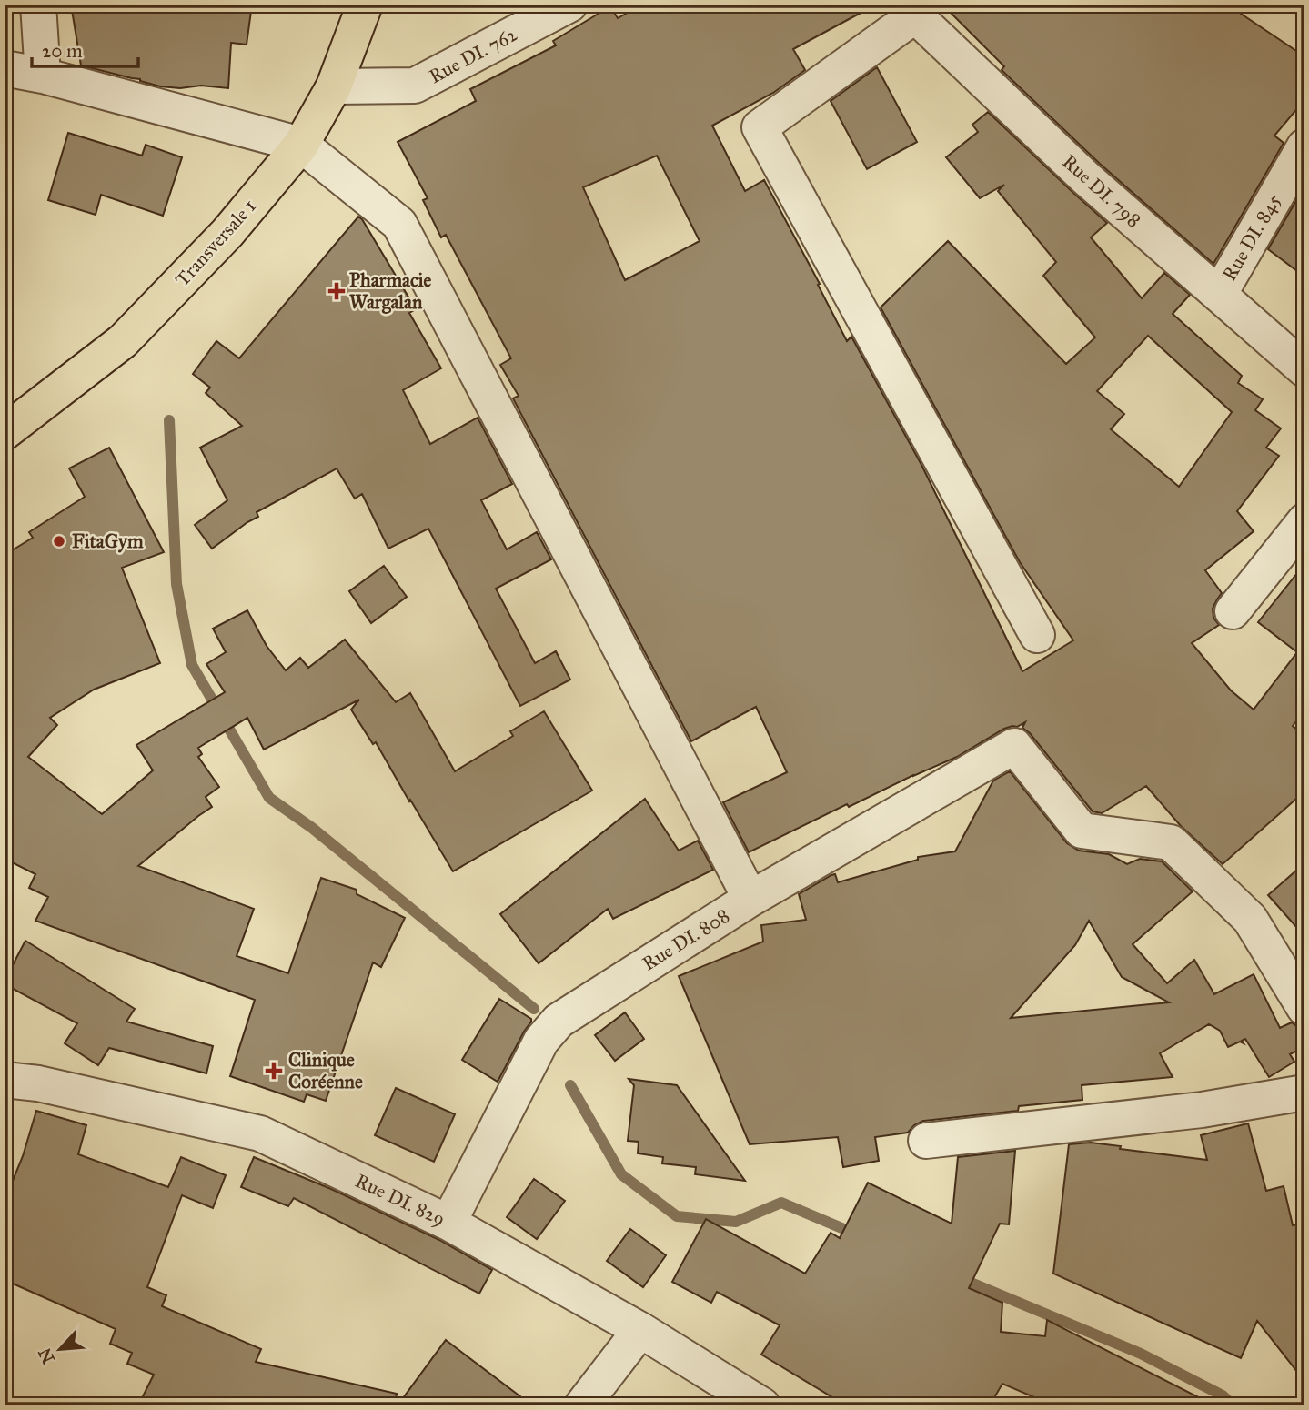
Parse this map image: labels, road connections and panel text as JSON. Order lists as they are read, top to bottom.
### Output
{
  "streets": {
    "main road": ["Transversale 1"],
    "street": [
      "Rue DI. 762",
      "Rue DI. 798",
      "Rue DI. 845",
      "Rue DI. 808",
      "Rue DI. 829"
    ]
  },
  "crossings": [
    ["Rue DI. 762", "Transversale 1"],
    ["Rue DI. 798", "Rue DI. 845"],
    ["Rue DI. 808", "Rue DI. 829"]
  ],
  "places": {
    "health": ["Pharmacie Wargalan", "Clinique Coréenne"],
    "other": ["FitaGym"]
  },
  "scale_bar": "20 m",
  "north": "bottom left"
}
